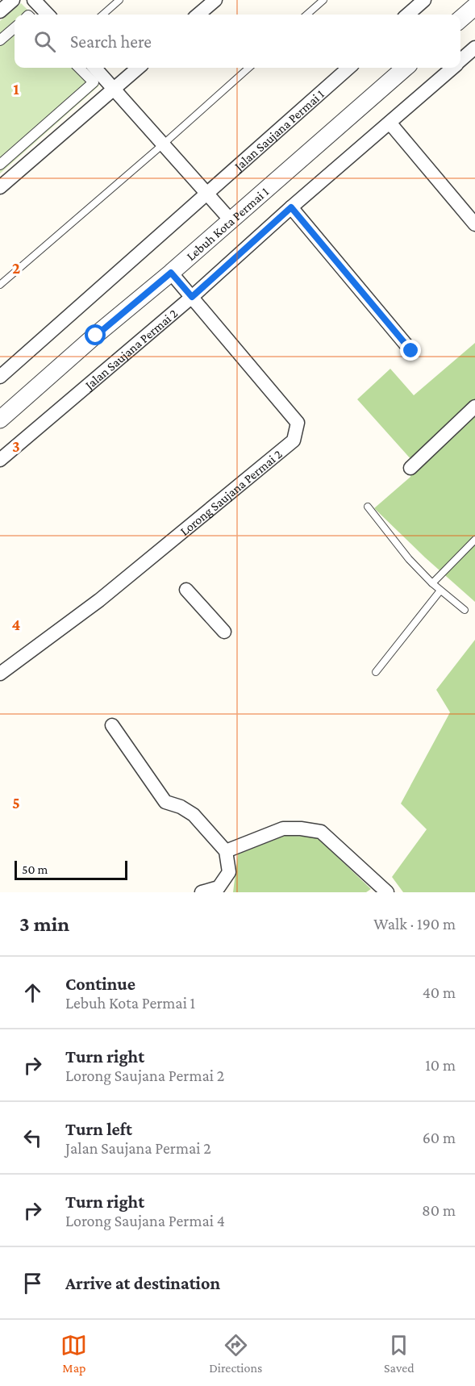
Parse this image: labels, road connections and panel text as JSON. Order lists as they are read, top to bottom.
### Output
{
  "streets": {
    "street": [
      "Jalan Saujana Permai 1",
      "Lebuh Kota Permai 1",
      "Jalan Saujana Permai 2",
      "Lorong Saujana Permai 2"
    ]
  },
  "crossings": [
    ["Lebuh Kota Permai 1", "Lorong Saujana Permai 2"],
    ["Jalan Saujana Permai 2", "Lorong Saujana Permai 2"]
  ],
  "scale_bar": "50 m",
  "page": {
    "search": "Search here",
    "scale": "50 m",
    "heading": ["3 min", "Walk · 190 m"],
    "list": [
      ["Continue", "Lebuh Kota Permai 1", "40 m"],
      ["Turn right", "Lorong Saujana Permai 2", "10 m"],
      ["Turn left", "Jalan Saujana Permai 2", "60 m"],
      ["Turn right", "Lorong Saujana Permai 4", "80 m"],
      "Arrive at destination"
    ],
    "nav": ["Map", "Directions", "Saved"]
  },
  "grid": {
    "rows": [
      "1",
      "2",
      "3",
      "4",
      "5"
    ]
  }
}
